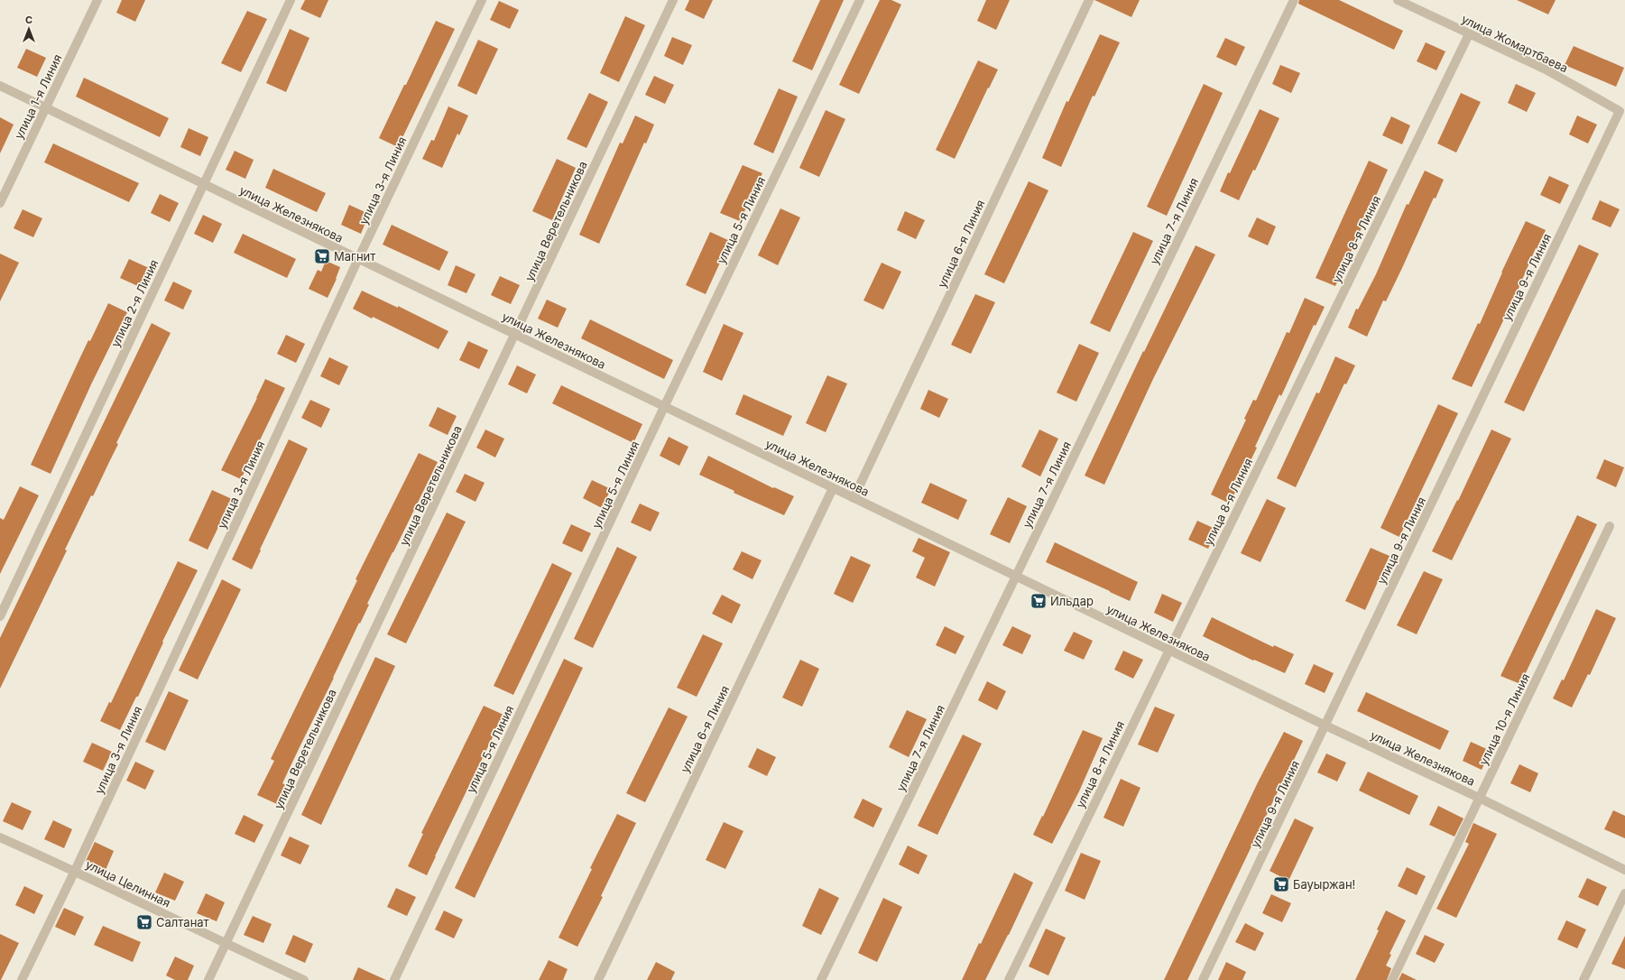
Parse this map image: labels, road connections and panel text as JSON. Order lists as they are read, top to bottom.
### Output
{
  "streets": {
    "street": [
      "улица Жомартбаева",
      "улица 1-я Линия",
      "улица 3-я Линия",
      "улица Железнякова",
      "улица 5-я Линия",
      "улица Веретельникова",
      "улица 7-я Линия",
      "улица 8-я Линия",
      "улица 6-я Линия",
      "улица 9-я Линия",
      "улица 2-я Линия",
      "улица 10-я Линия",
      "улица Целинная"
    ]
  },
  "crossings": [
    ["улица Жомартбаева", "улица 8-я Линия"],
    ["улица Жомартбаева", "улица 9-я Линия"],
    ["улица 1-я Линия", "улица Железнякова"],
    ["улица 3-я Линия", "улица Железнякова"],
    ["улица 3-я Линия", "улица Целинная"],
    ["улица Железнякова", "улица 5-я Линия"],
    ["улица Железнякова", "улица Веретельникова"],
    ["улица Железнякова", "улица 7-я Линия"],
    ["улица Железнякова", "улица 8-я Линия"],
    ["улица Железнякова", "улица 6-я Линия"],
    ["улица Железнякова", "улица 9-я Линия"],
    ["улица Железнякова", "улица 2-я Линия"],
    ["улица Железнякова", "улица 10-я Линия"],
    ["улица Веретельникова", "улица Целинная"]
  ],
  "places": {
    "supermarket": [
      "Магнит",
      "Ильдар",
      "Бауыржан!",
      "Салтанат"
    ]
  },
  "north": "top"
}
